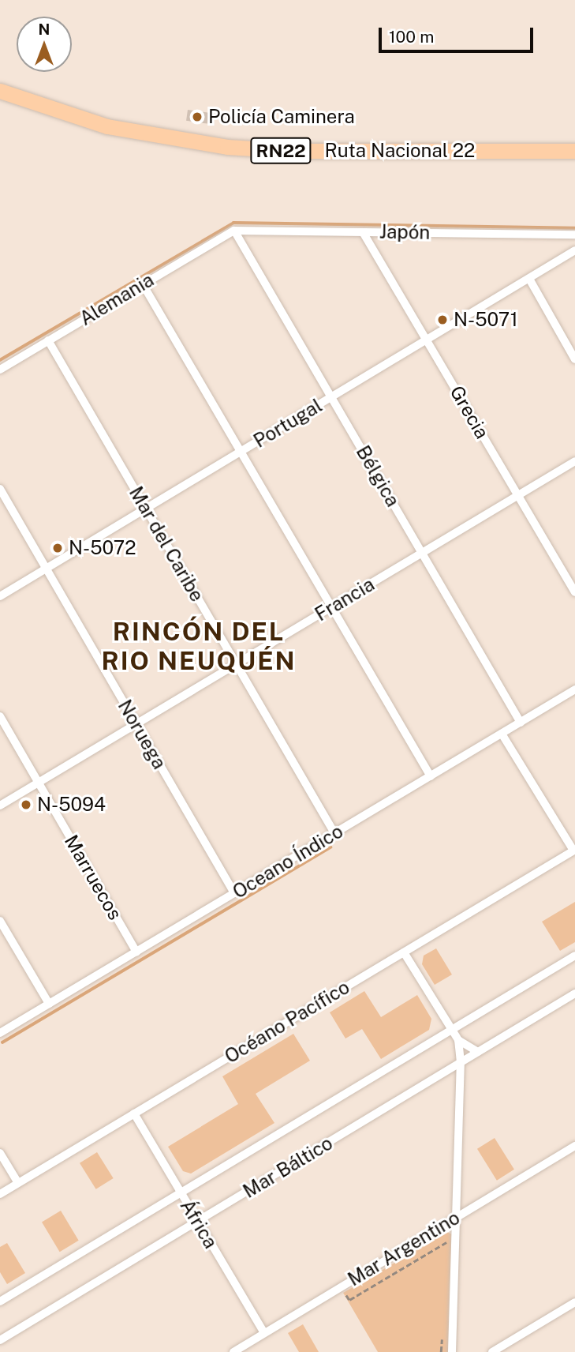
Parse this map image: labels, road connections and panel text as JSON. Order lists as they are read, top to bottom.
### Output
{
  "streets": {
    "highway": ["RN22", "Ruta Nacional 22"],
    "street": [
      "Japón",
      "Alemania",
      "Grecia",
      "Portugal",
      "Bélgica",
      "Mar del Caribe",
      "Francia",
      "Noruega",
      "Oceano Índico",
      "Marruecos",
      "Océano Pacífico",
      "Mar Báltico",
      "África",
      "Mar Argentino"
    ]
  },
  "crossings": [
    ["Japón", "Alemania"],
    ["Japón", "Grecia"],
    ["Japón", "Bélgica"],
    ["Alemania", "Bélgica"],
    ["Alemania", "Mar del Caribe"],
    ["Grecia", "Portugal"],
    ["Grecia", "Francia"],
    ["Portugal", "Bélgica"],
    ["Portugal", "Mar del Caribe"],
    ["Portugal", "Noruega"],
    ["Bélgica", "Francia"],
    ["Bélgica", "Oceano Índico"],
    ["Mar del Caribe", "Francia"],
    ["Mar del Caribe", "Oceano Índico"],
    ["Francia", "Noruega"],
    ["Francia", "Marruecos"],
    ["Noruega", "Oceano Índico"],
    ["Oceano Índico", "Marruecos"],
    ["Océano Pacífico", "África"],
    ["Mar Báltico", "África"],
    ["África", "Mar Argentino"]
  ],
  "districts": ["RINCÓN DEL RIO NEUQUÉN"],
  "places": [
    "Policía Caminera",
    "N-5071",
    "N-5072",
    "N-5094"
  ],
  "scale_bar": "100 m",
  "north": "top"
}
